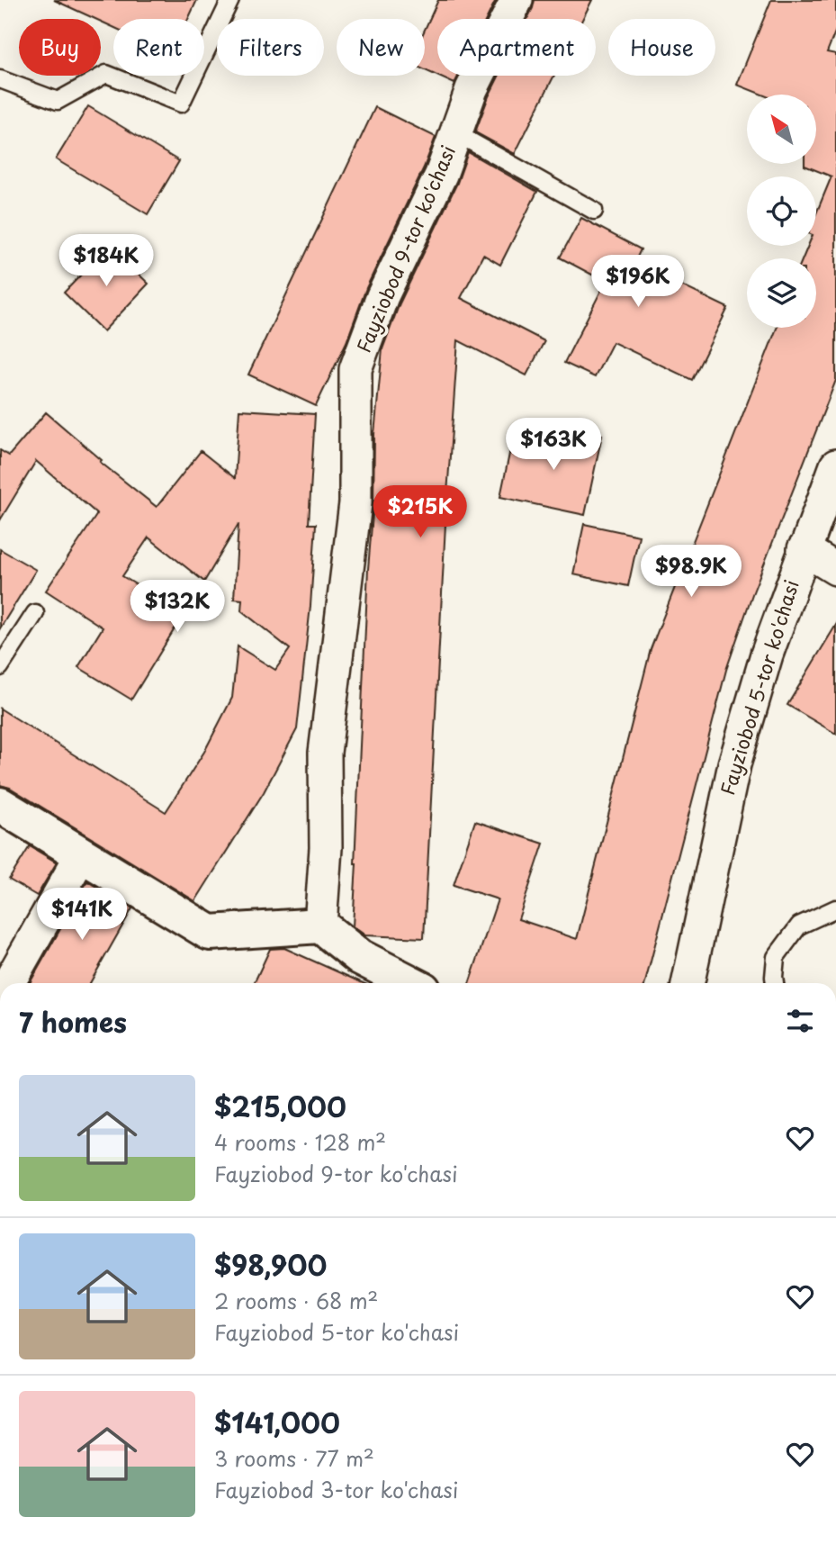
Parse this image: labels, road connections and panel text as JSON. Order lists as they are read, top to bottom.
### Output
{
  "streets": {
    "street": ["Fayziobod 9-tor ko'chasi", "Fayziobod 5-tor ko'chasi"]
  },
  "north": "top left",
  "page": {
    "chip": [
      "Buy",
      "Rent",
      "Filters",
      "New",
      "Apartment",
      "House"
    ],
    "price": [
      "$184K",
      "$196K",
      "$163K",
      "$215K",
      "$98.9K",
      "$132K",
      "$141K"
    ],
    "heading": "7 homes",
    "list": [
      {
        "name": "$215,000",
        "note": "4 rooms · 128 m² · Fayziobod 9-tor ko'chasi"
      },
      {
        "name": "$98,900",
        "note": "2 rooms · 68 m² · Fayziobod 5-tor ko'chasi"
      },
      {
        "name": "$141,000",
        "note": "3 rooms · 77 m² · Fayziobod 3-tor ko'chasi"
      }
    ]
  }
}
